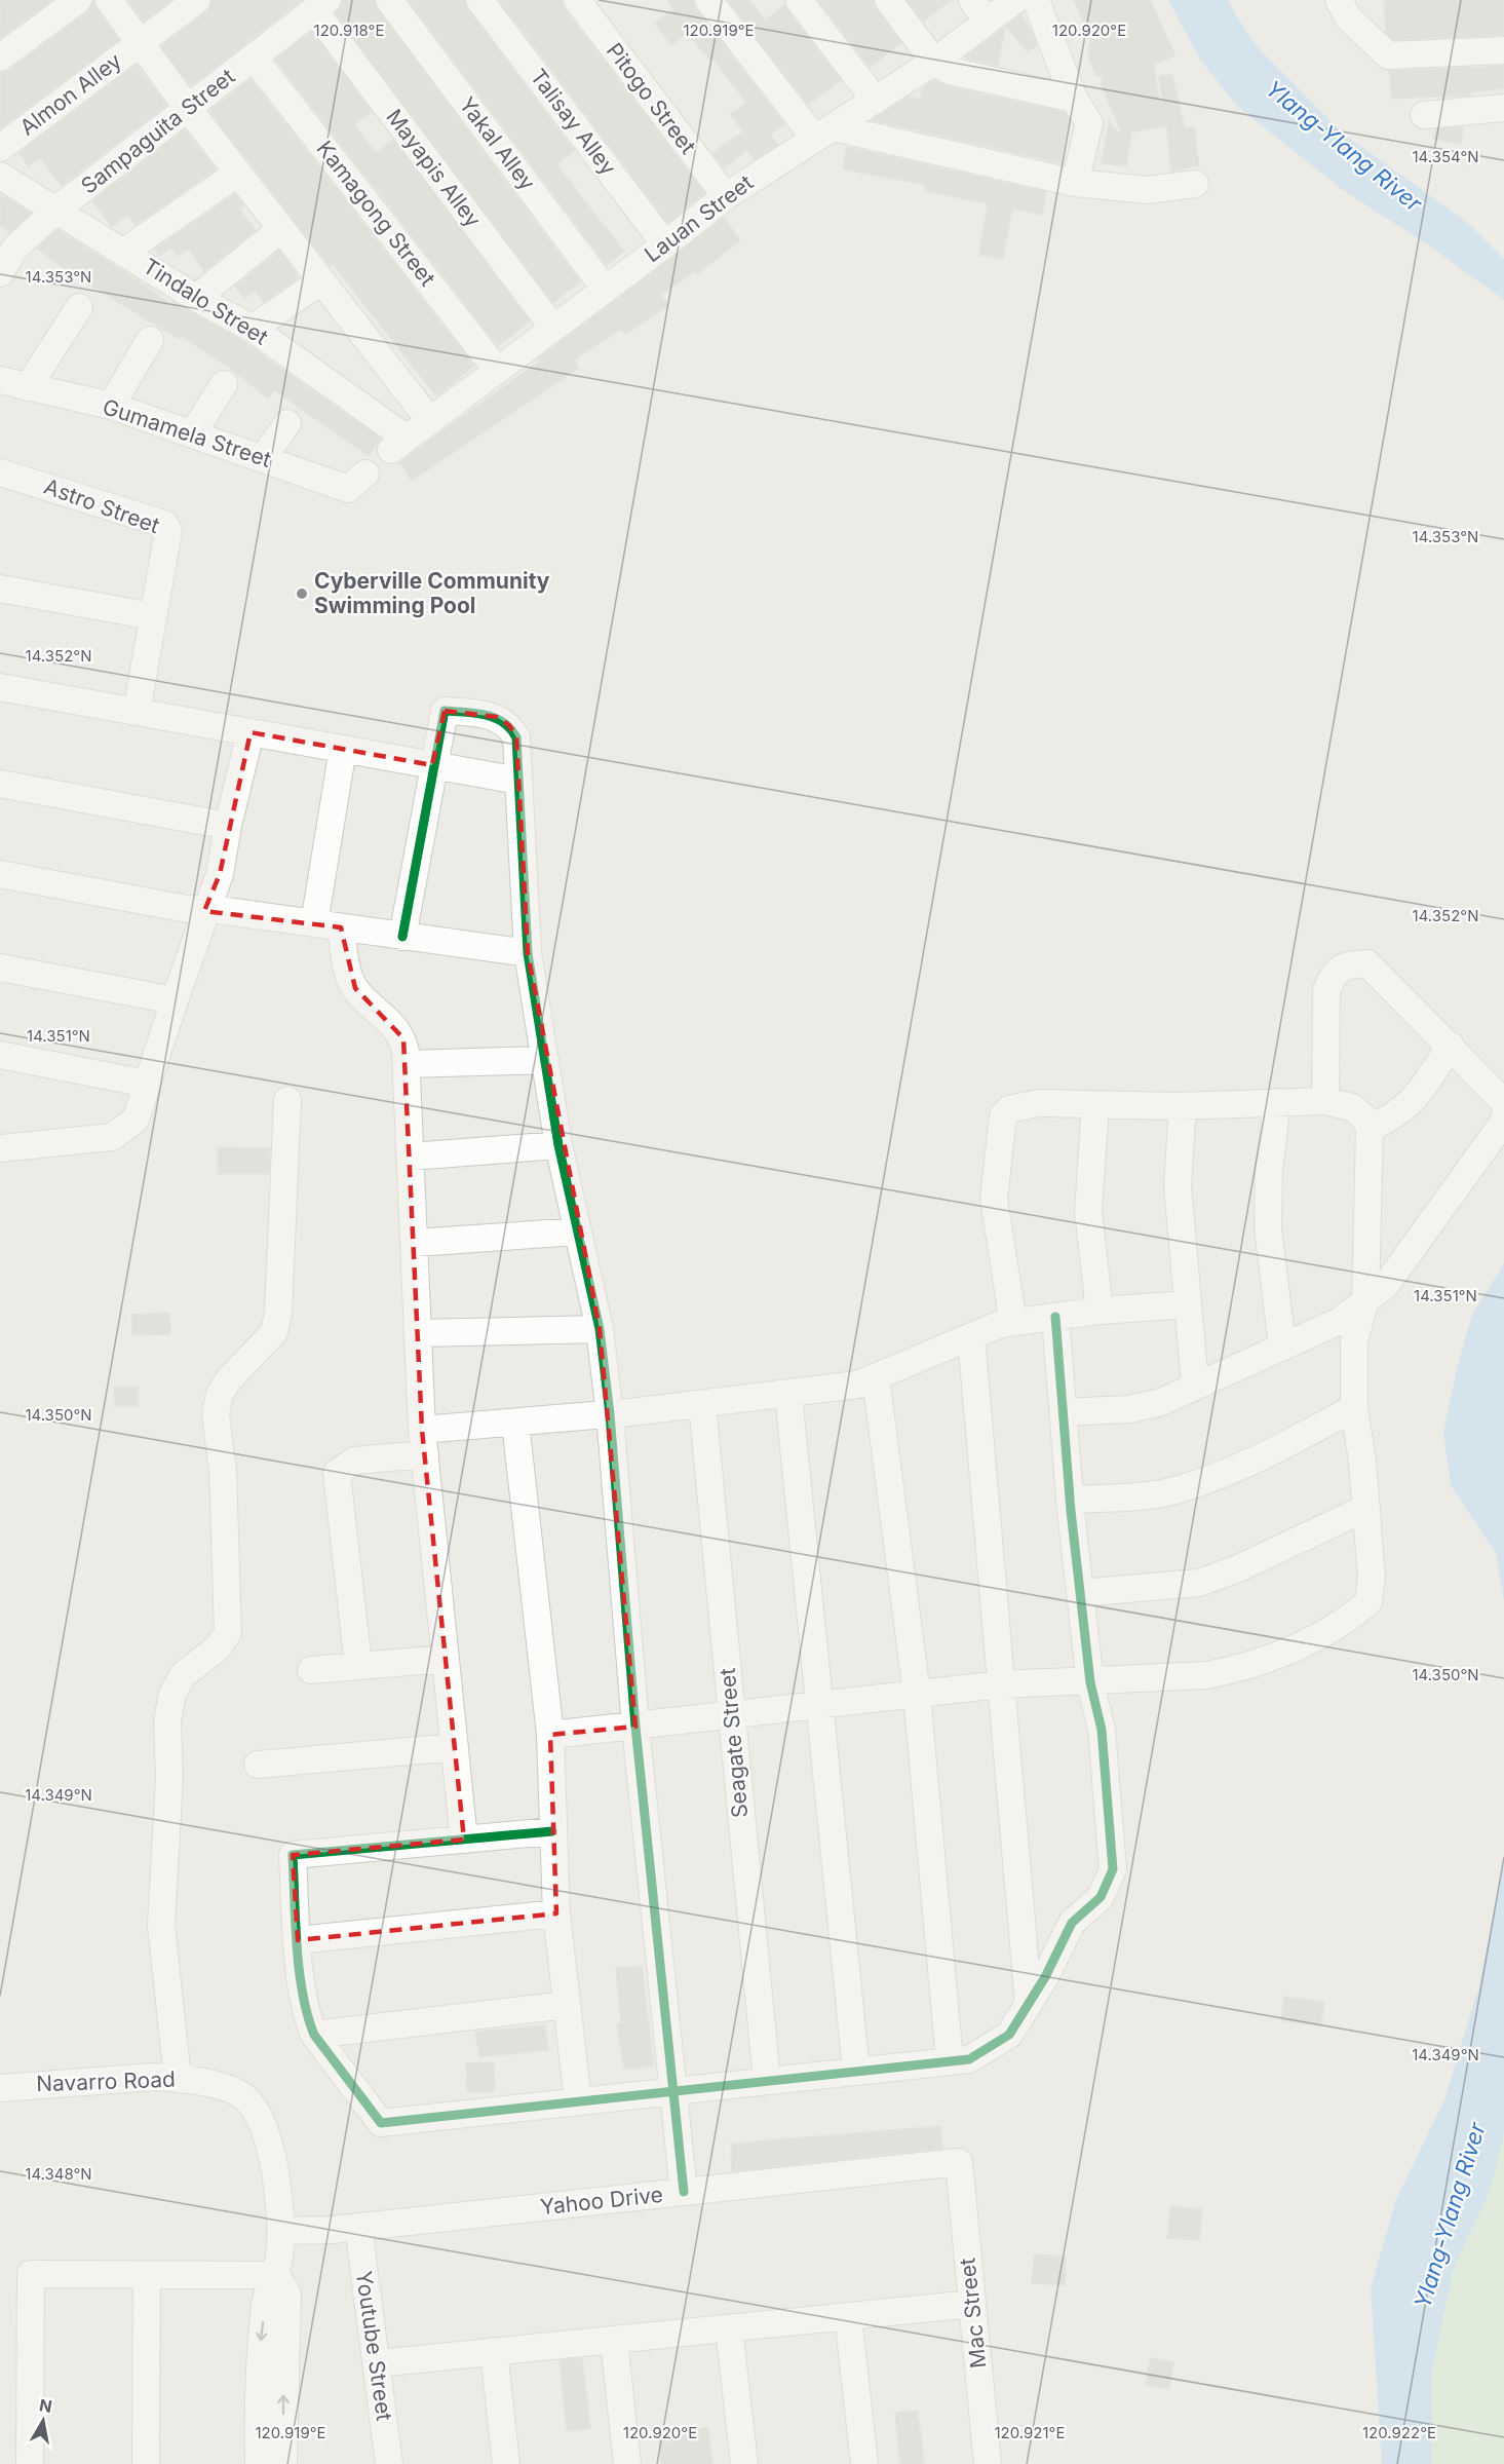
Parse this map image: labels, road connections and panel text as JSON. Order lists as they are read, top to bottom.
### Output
{
  "streets": {
    "street": [
      "Almon Alley",
      "Pitogo Street",
      "Talisay Alley",
      "Sampaguita Street",
      "Yakal Alley",
      "Mayapis Alley",
      "Kamagong Street",
      "Lauan Street",
      "Tindalo Street",
      "Gumamela Street",
      "Astro Street",
      "Seagate Street",
      "Navarro Road",
      "Yahoo Drive",
      "Mac Street",
      "Youtube Street"
    ]
  },
  "crossings": [
    ["Pitogo Street", "Lauan Street"],
    ["Talisay Alley", "Lauan Street"],
    ["Sampaguita Street", "Mayapis Alley"],
    ["Sampaguita Street", "Kamagong Street"],
    ["Sampaguita Street", "Tindalo Street"],
    ["Yakal Alley", "Lauan Street"],
    ["Mayapis Alley", "Lauan Street"],
    ["Kamagong Street", "Lauan Street"],
    ["Lauan Street", "Tindalo Street"],
    ["Navarro Road", "Yahoo Drive"],
    ["Yahoo Drive", "Mac Street"],
    ["Yahoo Drive", "Youtube Street"]
  ],
  "water": ["Ylang-Ylang River"],
  "places": ["Cyberville Community Swimming Pool"],
  "north": "top",
  "coordinates": [
    "120.918°E",
    "120.919°E",
    "120.920°E",
    "14.354°N",
    "14.353°N",
    "14.352°N",
    "14.351°N",
    "14.350°N",
    "14.349°N",
    "14.348°N",
    "120.921°E",
    "120.922°E"
  ]
}
